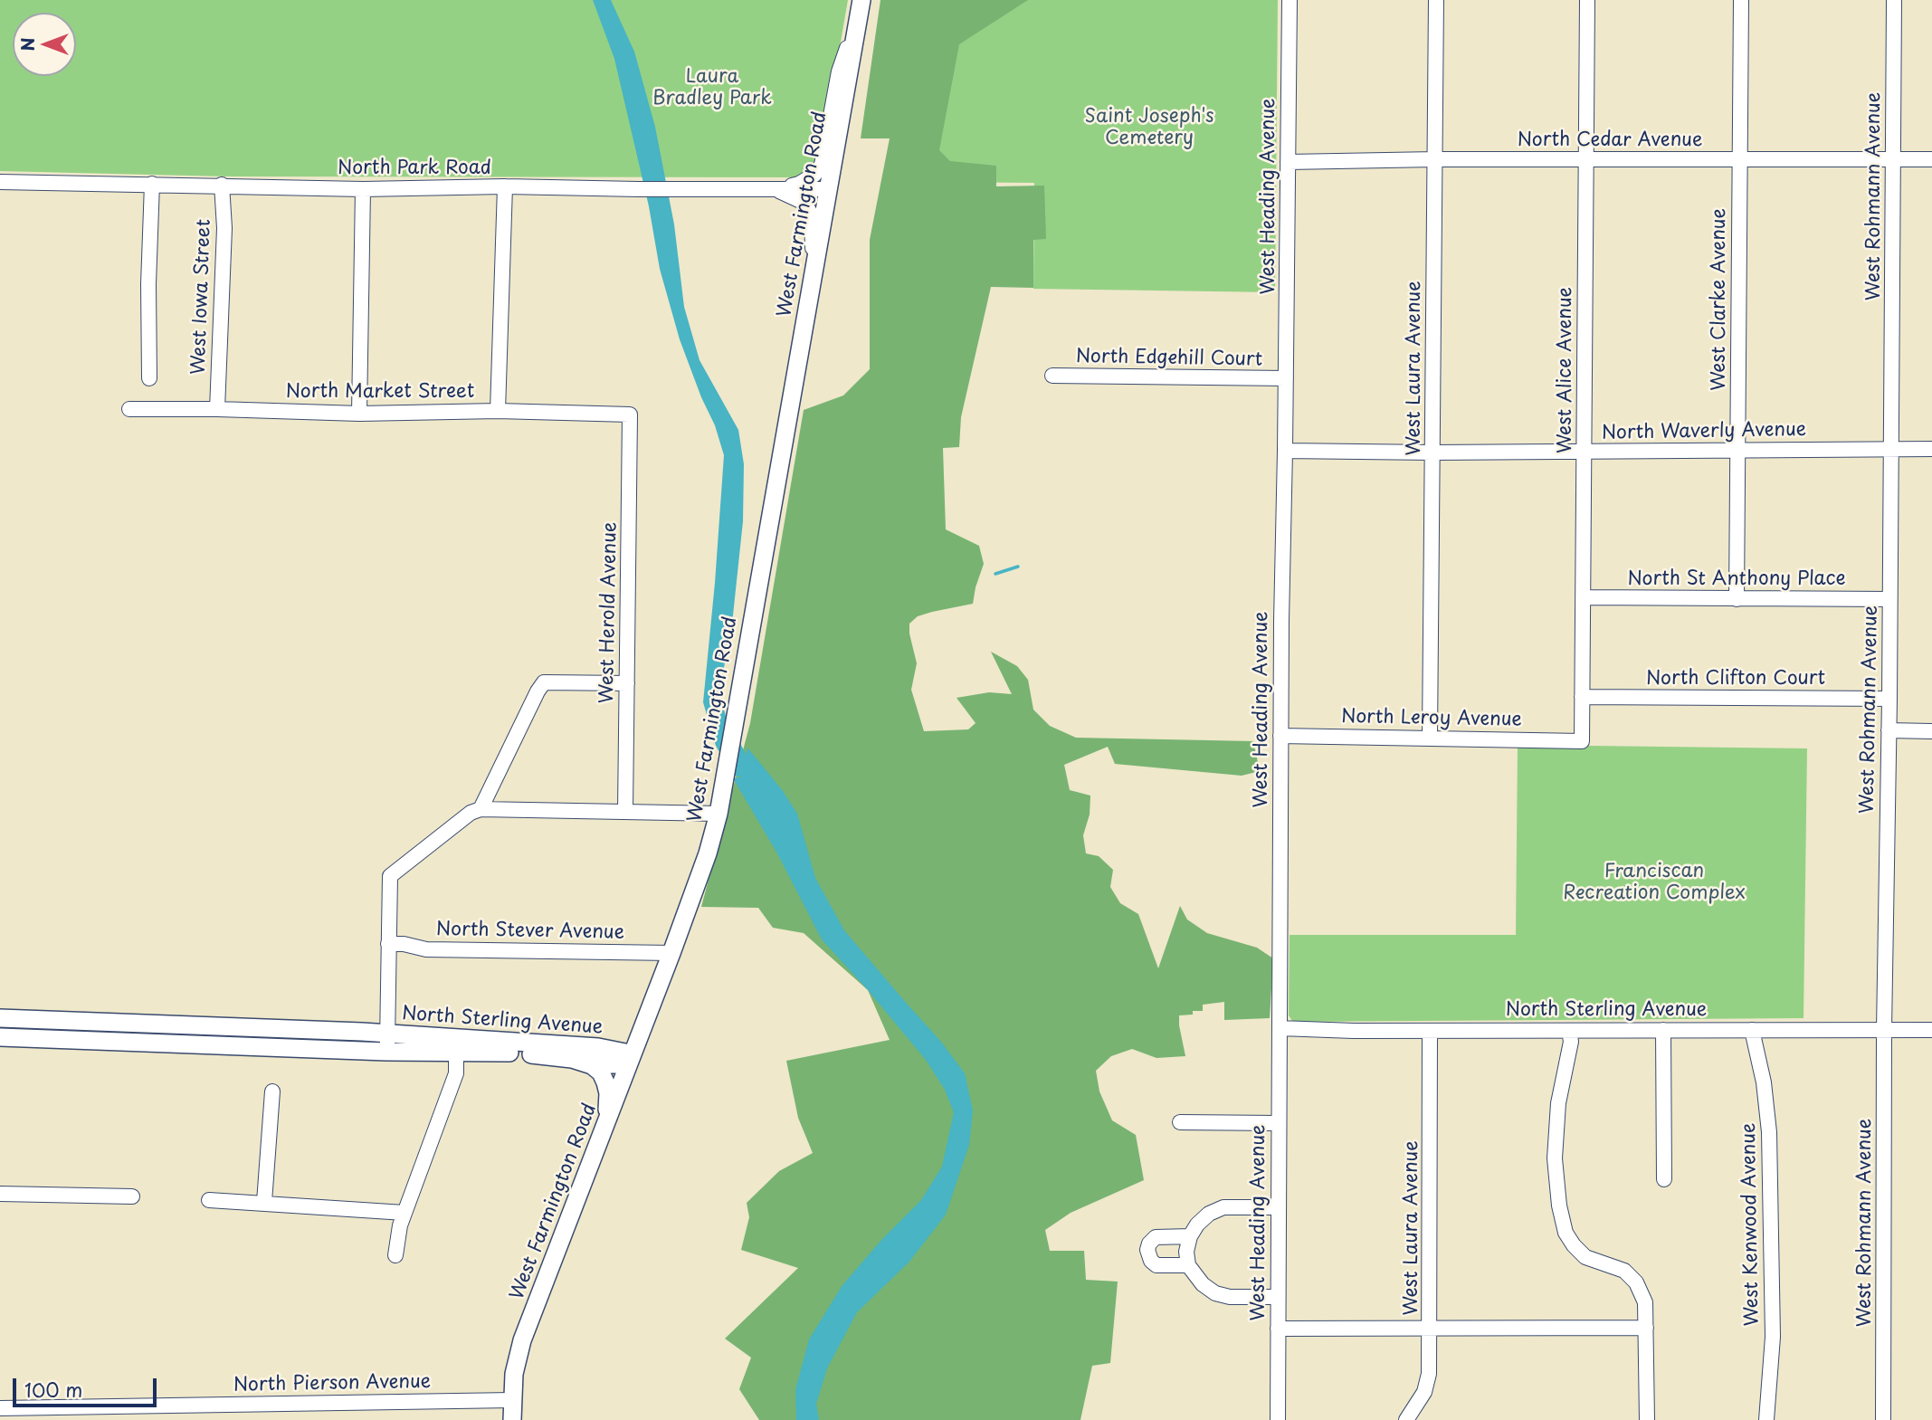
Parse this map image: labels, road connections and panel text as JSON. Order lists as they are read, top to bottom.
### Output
{
  "streets": {
    "main road": ["West Farmington Road", "North Sterling Avenue"],
    "street": [
      "North Cedar Avenue",
      "North Park Road",
      "West Heading Avenue",
      "West Rohmann Avenue",
      "West Iowa Street",
      "West Clarke Avenue",
      "North Edgehill Court",
      "West Laura Avenue",
      "West Alice Avenue",
      "North Market Street",
      "North Waverly Avenue",
      "North St Anthony Place",
      "West Herold Avenue",
      "North Clifton Court",
      "North Leroy Avenue",
      "North Stever Avenue",
      "West Kenwood Avenue",
      "North Pierson Avenue"
    ]
  },
  "crossings": [
    ["North Cedar Avenue", "West Heading Avenue"],
    ["North Cedar Avenue", "West Rohmann Avenue"],
    ["North Cedar Avenue", "West Clarke Avenue"],
    ["North Cedar Avenue", "West Laura Avenue"],
    ["North Cedar Avenue", "West Alice Avenue"],
    ["North Park Road", "West Farmington Road"],
    ["North Park Road", "West Iowa Street"],
    ["West Heading Avenue", "North Edgehill Court"],
    ["West Heading Avenue", "North Waverly Avenue"],
    ["West Heading Avenue", "North Leroy Avenue"],
    ["West Heading Avenue", "North Sterling Avenue"],
    ["West Rohmann Avenue", "North Waverly Avenue"],
    ["West Rohmann Avenue", "North St Anthony Place"],
    ["West Rohmann Avenue", "North Clifton Court"],
    ["West Rohmann Avenue", "North Sterling Avenue"],
    ["West Farmington Road", "North Stever Avenue"],
    ["West Farmington Road", "North Sterling Avenue"],
    ["West Farmington Road", "North Pierson Avenue"],
    ["West Iowa Street", "North Market Street"],
    ["West Clarke Avenue", "North Waverly Avenue"],
    ["West Clarke Avenue", "North St Anthony Place"],
    ["West Laura Avenue", "North Waverly Avenue"],
    ["West Laura Avenue", "North Leroy Avenue"],
    ["West Laura Avenue", "North Sterling Avenue"],
    ["West Alice Avenue", "North Waverly Avenue"],
    ["West Alice Avenue", "North St Anthony Place"],
    ["West Alice Avenue", "North Clifton Court"],
    ["West Alice Avenue", "North Leroy Avenue"],
    ["North Market Street", "West Herold Avenue"],
    ["North Sterling Avenue", "West Kenwood Avenue"]
  ],
  "parks": ["Laura Bradley Park", "Saint Joseph's Cemetery", "Franciscan Recreation Complex"],
  "scale_bar": "100 m",
  "north": "left"
}
